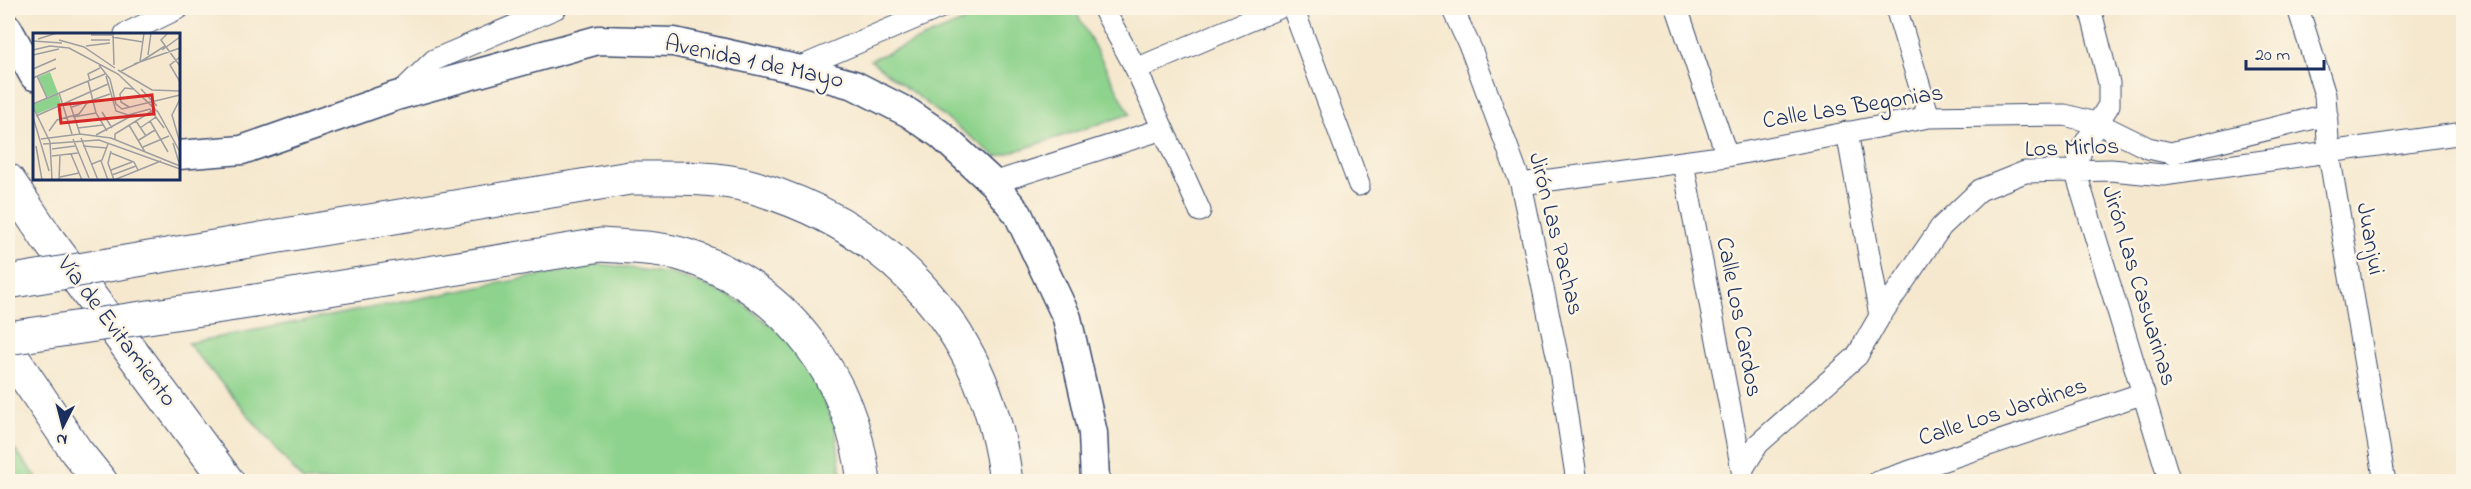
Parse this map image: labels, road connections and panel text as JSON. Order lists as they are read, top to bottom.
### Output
{
  "streets": {
    "highway": ["Vía de Evitamiento"],
    "main road": ["Avenida 1 de Mayo"],
    "street": [
      "Calle Las Begonias",
      "Los Mirlos",
      "Jirón Las Pachas",
      "Juanjui",
      "Jirón Las Casuarinas",
      "Calle Los Cardos",
      "Calle Los Jardines"
    ]
  },
  "crossings": [
    ["Calle Las Begonias", "Jirón Las Pachas"],
    ["Calle Las Begonias", "Juanjui"],
    ["Calle Las Begonias", "Jirón Las Casuarinas"],
    ["Calle Las Begonias", "Calle Los Cardos"],
    ["Los Mirlos", "Juanjui"],
    ["Los Mirlos", "Jirón Las Casuarinas"],
    ["Los Mirlos", "Calle Los Cardos"],
    ["Jirón Las Casuarinas", "Calle Los Jardines"]
  ],
  "scale_bar": "20 m",
  "north": "bottom"
}
